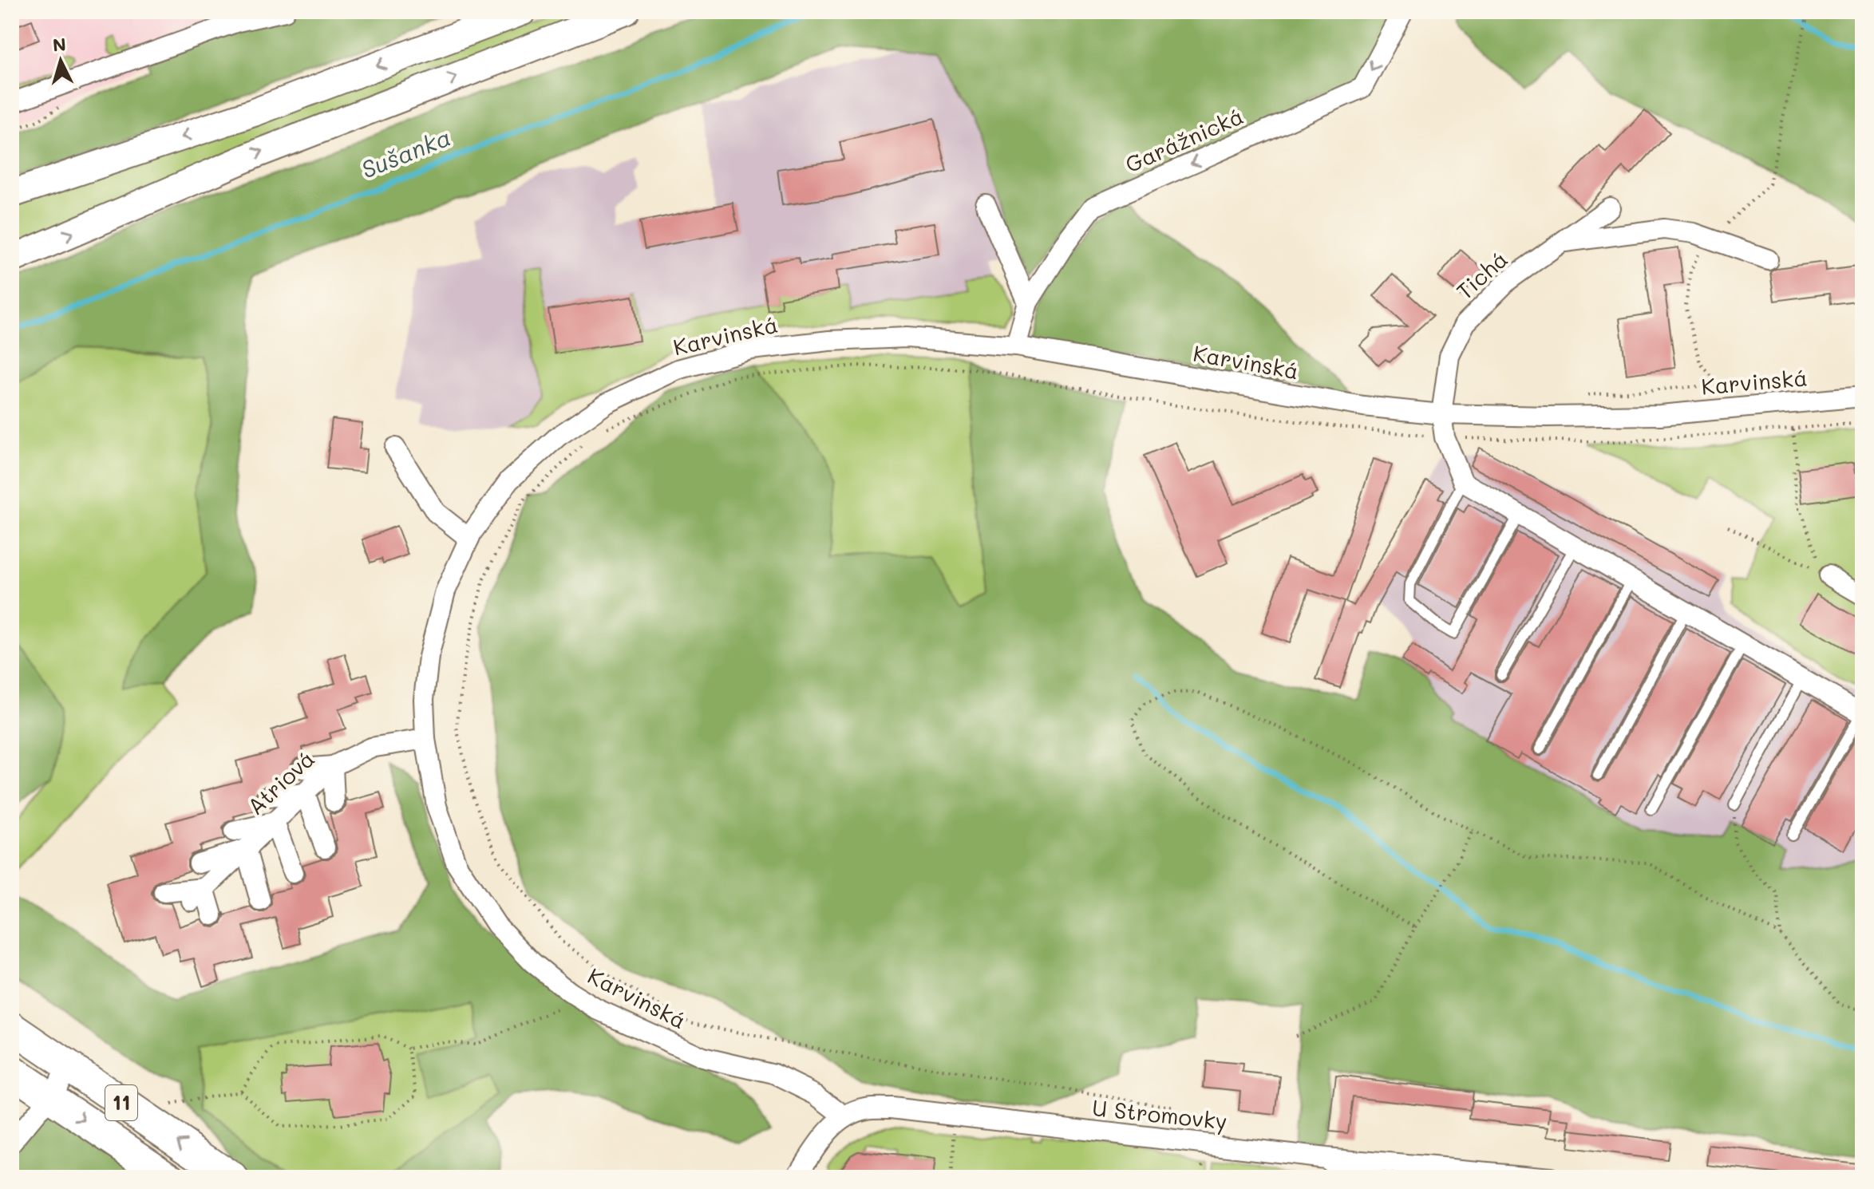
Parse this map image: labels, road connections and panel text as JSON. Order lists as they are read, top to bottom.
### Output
{
  "streets": {
    "main road": ["11"],
    "street": [
      "Garážnická",
      "Tichá",
      "Karvinská",
      "Atriová",
      "U Stromovky"
    ]
  },
  "crossings": [
    ["Garážnická", "Karvinská"],
    ["Tichá", "Karvinská"],
    ["Karvinská", "Atriová"],
    ["Karvinská", "U Stromovky"]
  ],
  "one_way": ["Garážnická"],
  "water": ["Sušanka"],
  "north": "top"
}
